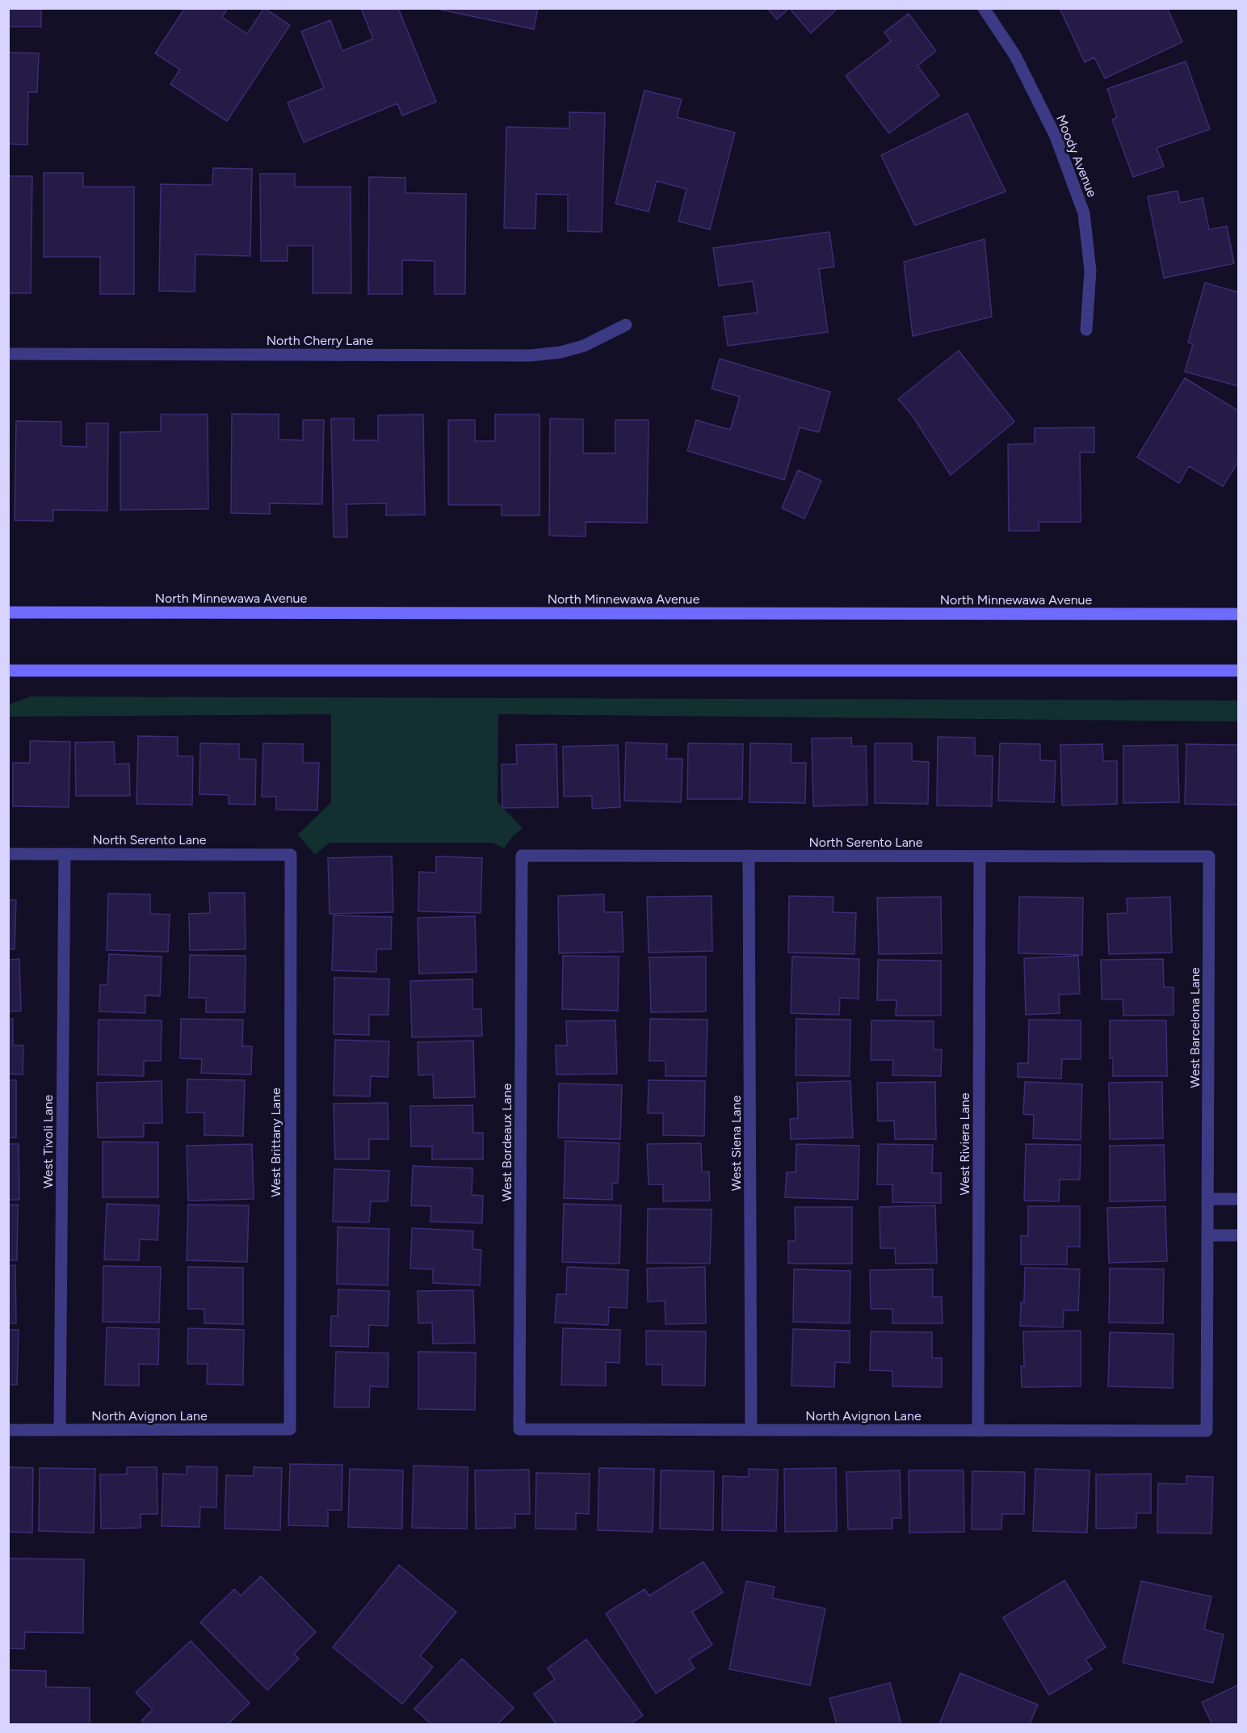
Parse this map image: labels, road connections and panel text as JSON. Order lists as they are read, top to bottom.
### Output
{
  "streets": {
    "main road": ["North Minnewawa Avenue"],
    "street": [
      "Moody Avenue",
      "North Cherry Lane",
      "North Serento Lane",
      "West Barcelona Lane",
      "West Tivoli Lane",
      "West Brittany Lane",
      "West Bordeaux Lane",
      "West Siena Lane",
      "West Riviera Lane",
      "North Avignon Lane"
    ]
  },
  "crossings": [
    ["North Serento Lane", "West Barcelona Lane"],
    ["North Serento Lane", "West Tivoli Lane"],
    ["North Serento Lane", "West Brittany Lane"],
    ["North Serento Lane", "West Bordeaux Lane"],
    ["North Serento Lane", "West Siena Lane"],
    ["North Serento Lane", "West Riviera Lane"],
    ["West Barcelona Lane", "North Avignon Lane"],
    ["West Tivoli Lane", "North Avignon Lane"],
    ["West Brittany Lane", "North Avignon Lane"],
    ["West Bordeaux Lane", "North Avignon Lane"],
    ["West Siena Lane", "North Avignon Lane"],
    ["West Riviera Lane", "North Avignon Lane"]
  ]
}
